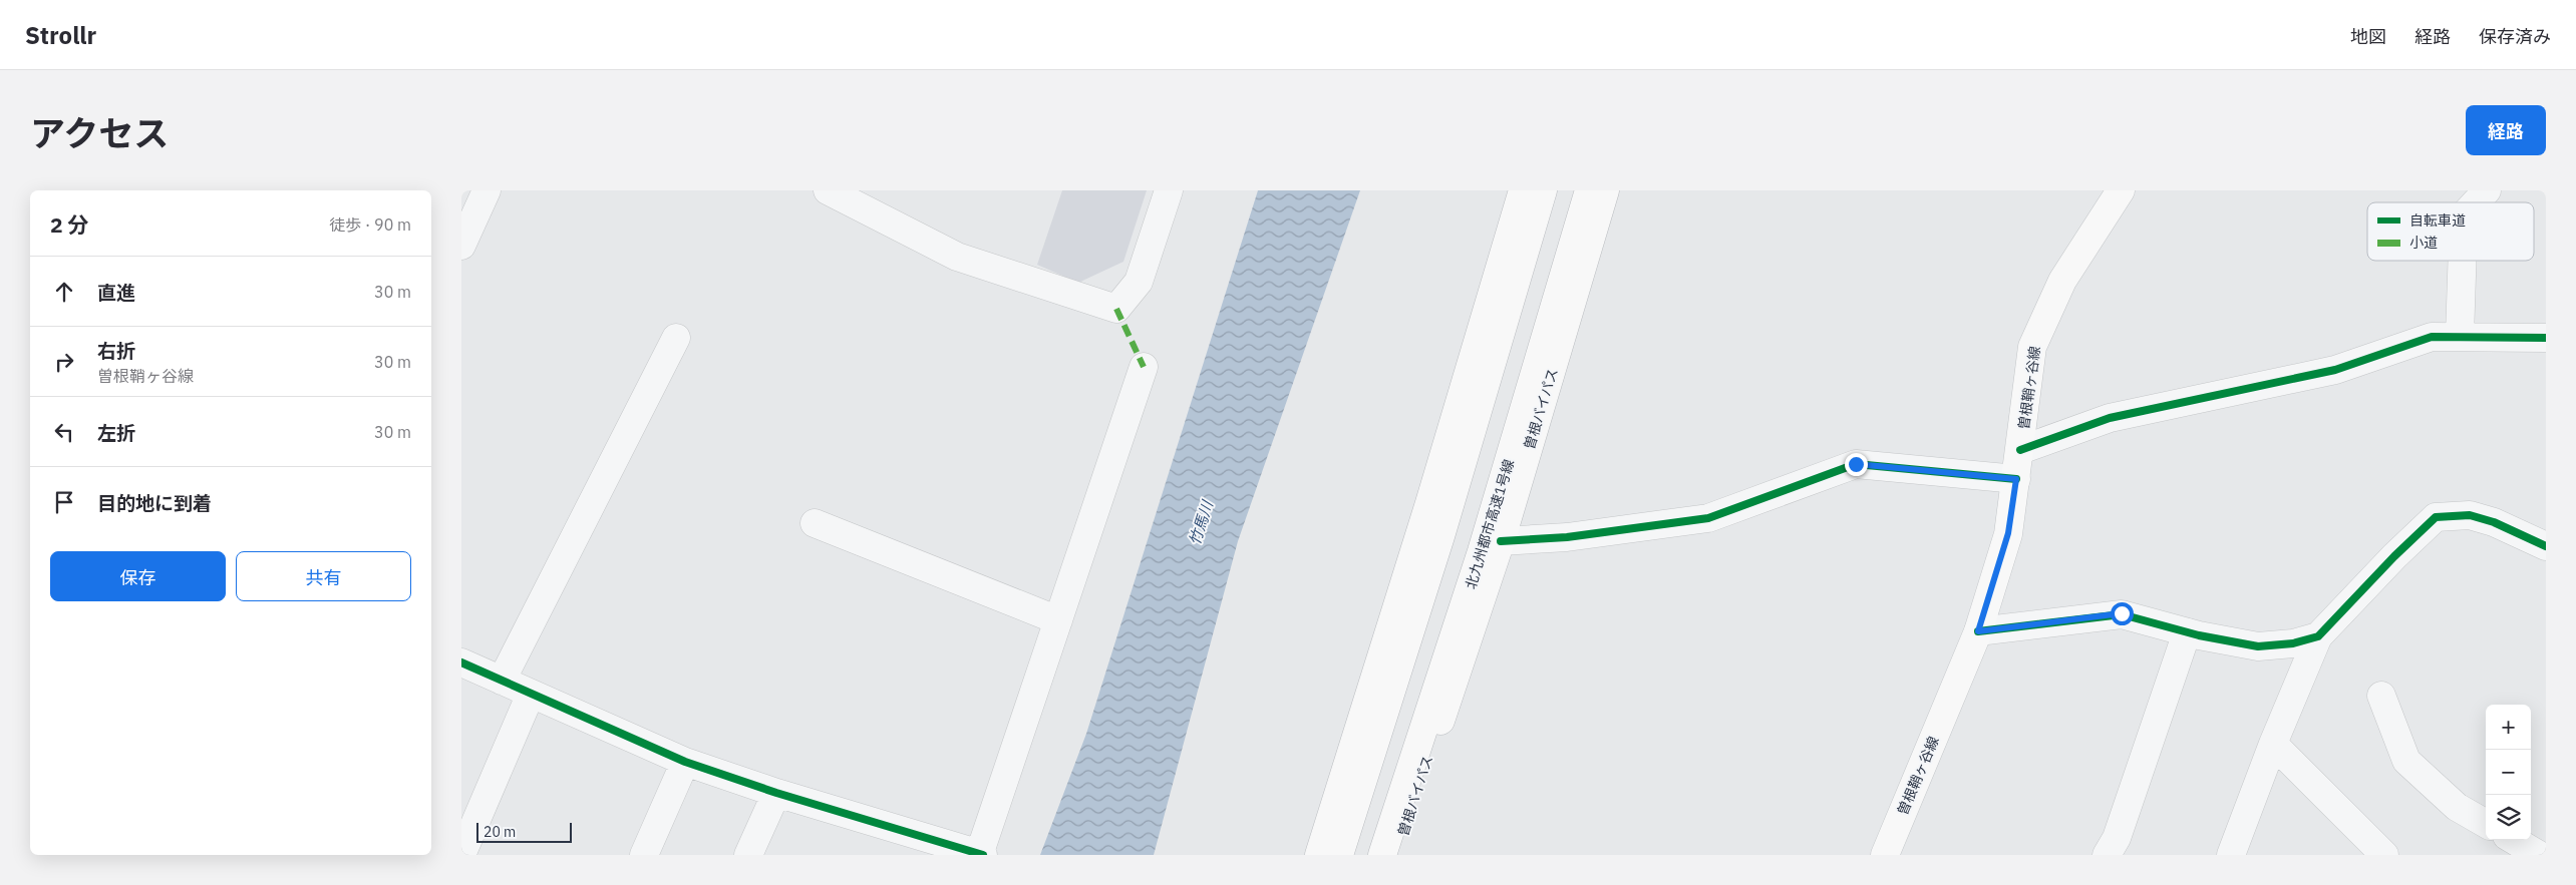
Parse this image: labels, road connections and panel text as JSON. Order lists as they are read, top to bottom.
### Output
{
  "streets": {
    "main road": ["曽根鞘ヶ谷線", "曽根バイパス", "北九州都市高速1号線"]
  },
  "water": ["竹馬川"],
  "legend": ["自転車道", "小道"],
  "scale_bar": "20 m",
  "page": {
    "header": "Strollr",
    "nav": ["地図", "経路", "保存済み"],
    "title": "アクセス",
    "buttons": [
      "経路",
      ["保存", "共有"]
    ],
    "heading": ["2 分", "徒歩 · 90 m"],
    "list": [
      ["直進", "30 m"],
      ["右折", "曽根鞘ヶ谷線", "30 m"],
      ["左折", "30 m"],
      "目的地に到着"
    ],
    "map_buttons": ["+", "−"],
    "scale": "20 m"
  }
}
